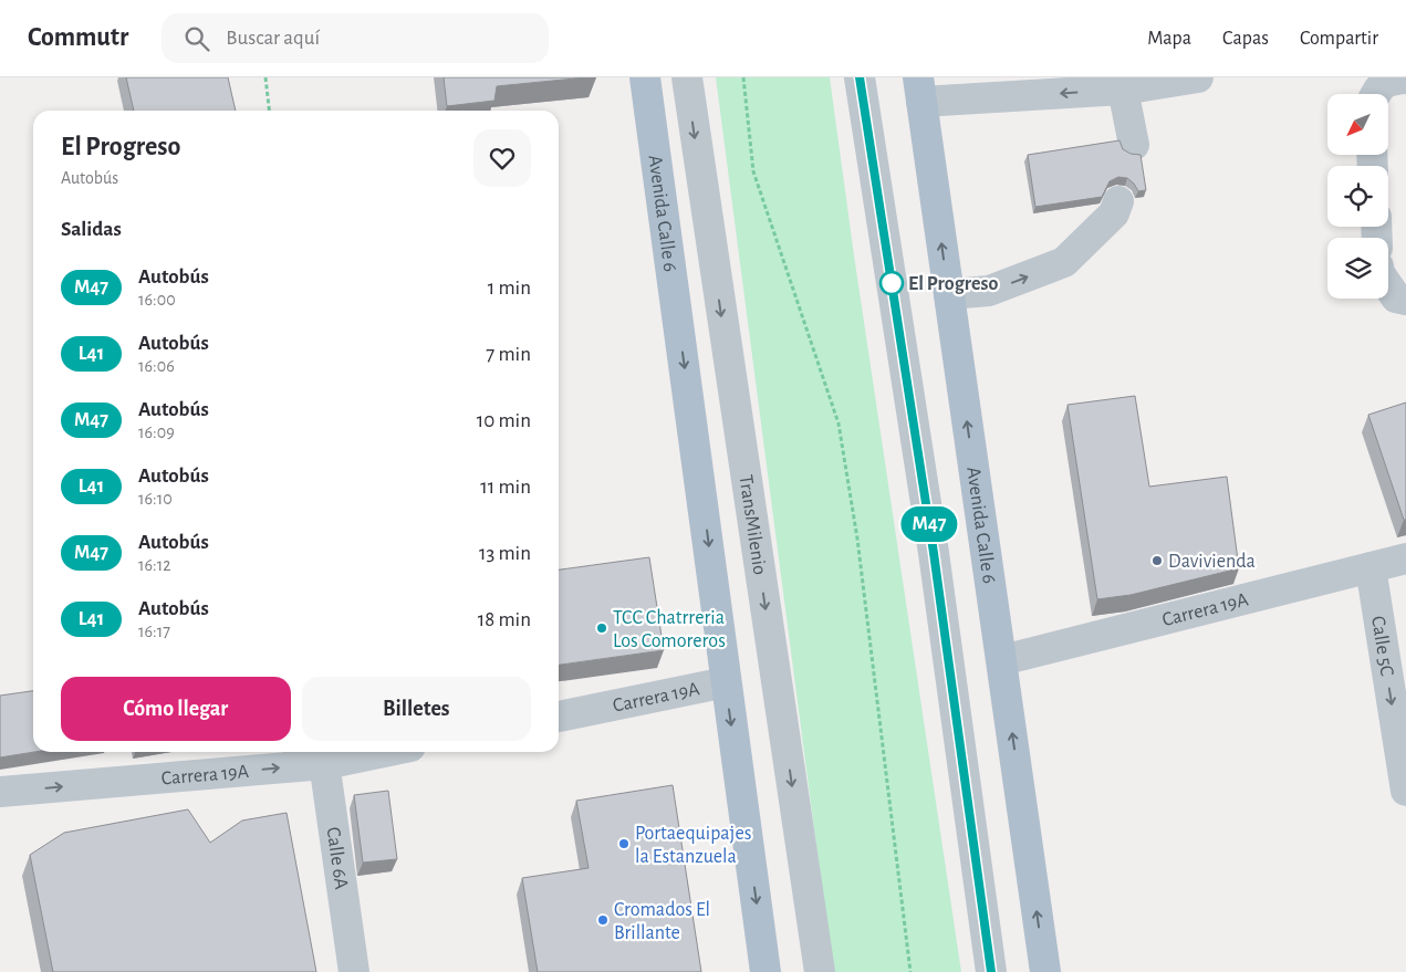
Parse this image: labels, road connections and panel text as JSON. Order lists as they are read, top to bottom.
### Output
{
  "streets": {
    "main road": ["Avenida Calle 6"],
    "street": [
      "TransMilenio",
      "Carrera 19A",
      "Calle 5C",
      "Calle 6A"
    ]
  },
  "crossings": [
    ["Avenida Calle 6", "Carrera 19A"],
    ["Carrera 19A", "Calle 5C"],
    ["Carrera 19A", "Calle 6A"]
  ],
  "one_way": ["Calle 5C"],
  "places": [
    "El Progreso",
    "Davivienda",
    "TCC Chatrreria Los Comoreros",
    "Portaequipajes la Estanzuela",
    "Cromados El Brillante"
  ],
  "lines": ["bus line M47"],
  "north": "bottom left",
  "page": {
    "header": "Commutr",
    "search": "Buscar aquí",
    "nav": ["Mapa", "Capas", "Compartir"],
    "on_map": "M47",
    "heading": [
      ["El Progreso", "Autobús"],
      "Salidas"
    ],
    "list": [
      {
        "mark": "M47",
        "name": "Autobús",
        "note": "16:00",
        "value": "1 min"
      },
      {
        "mark": "L41",
        "name": "Autobús",
        "note": "16:06",
        "value": "7 min"
      },
      {
        "mark": "M47",
        "name": "Autobús",
        "note": "16:09",
        "value": "10 min"
      },
      {
        "mark": "L41",
        "name": "Autobús",
        "note": "16:10",
        "value": "11 min"
      },
      {
        "mark": "M47",
        "name": "Autobús",
        "note": "16:12",
        "value": "13 min"
      },
      {
        "mark": "L41",
        "name": "Autobús",
        "note": "16:17",
        "value": "18 min"
      }
    ],
    "buttons": ["Cómo llegar", "Billetes"]
  }
}
